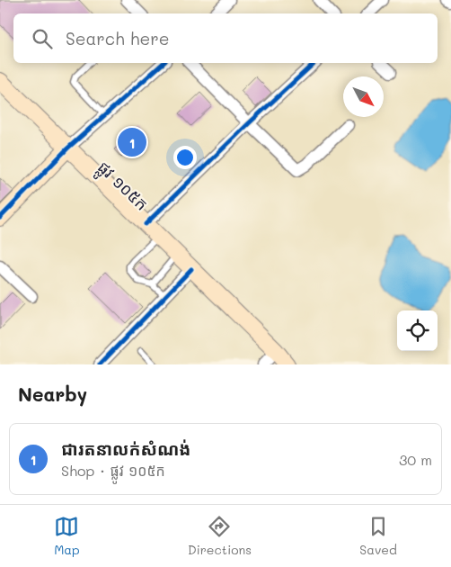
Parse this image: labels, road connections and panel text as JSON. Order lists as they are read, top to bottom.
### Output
{
  "streets": {
    "main road": ["ផ្លូវ ១០៥ក"]
  },
  "north": "bottom right",
  "page": {
    "search": "Search here",
    "pins": "1",
    "heading": "Nearby",
    "list": [
      {
        "mark": "1",
        "name": "ជារតនាលក់សំណង់",
        "note": "Shop · ផ្លូវ ១០៥ក",
        "value": "30 m"
      }
    ],
    "nav": ["Map", "Directions", "Saved"]
  }
}
